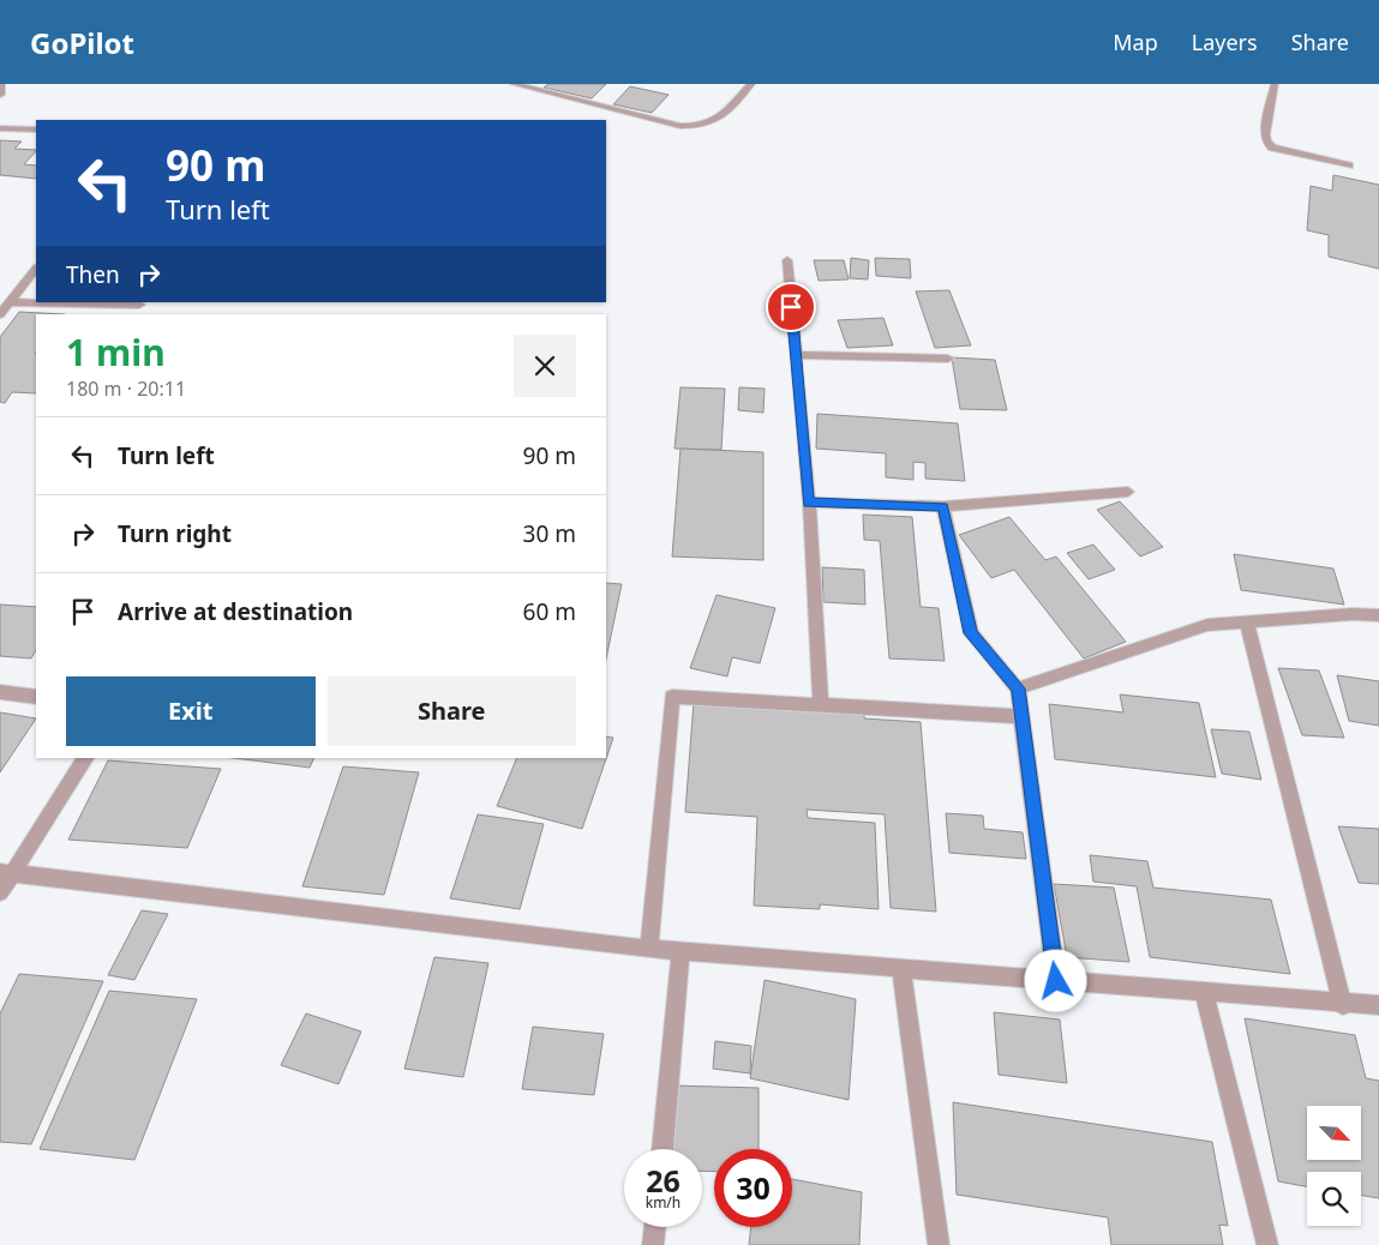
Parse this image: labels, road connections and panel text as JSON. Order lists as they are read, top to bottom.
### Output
{
  "north": "bottom right",
  "page": {
    "header": "GoPilot",
    "nav": ["Map", "Layers", "Share"],
    "turn": ["90 m", "Turn left"],
    "then": "Then",
    "heading": ["1 min", "180 m · 20:11"],
    "list": [
      {
        "name": "Turn left",
        "value": "90 m"
      },
      {
        "name": "Turn right",
        "value": "30 m"
      },
      {
        "name": "Arrive at destination",
        "value": "60 m"
      }
    ],
    "buttons": ["Exit", "Share"],
    "speed": "26 km/h",
    "limit": "30"
  }
}
